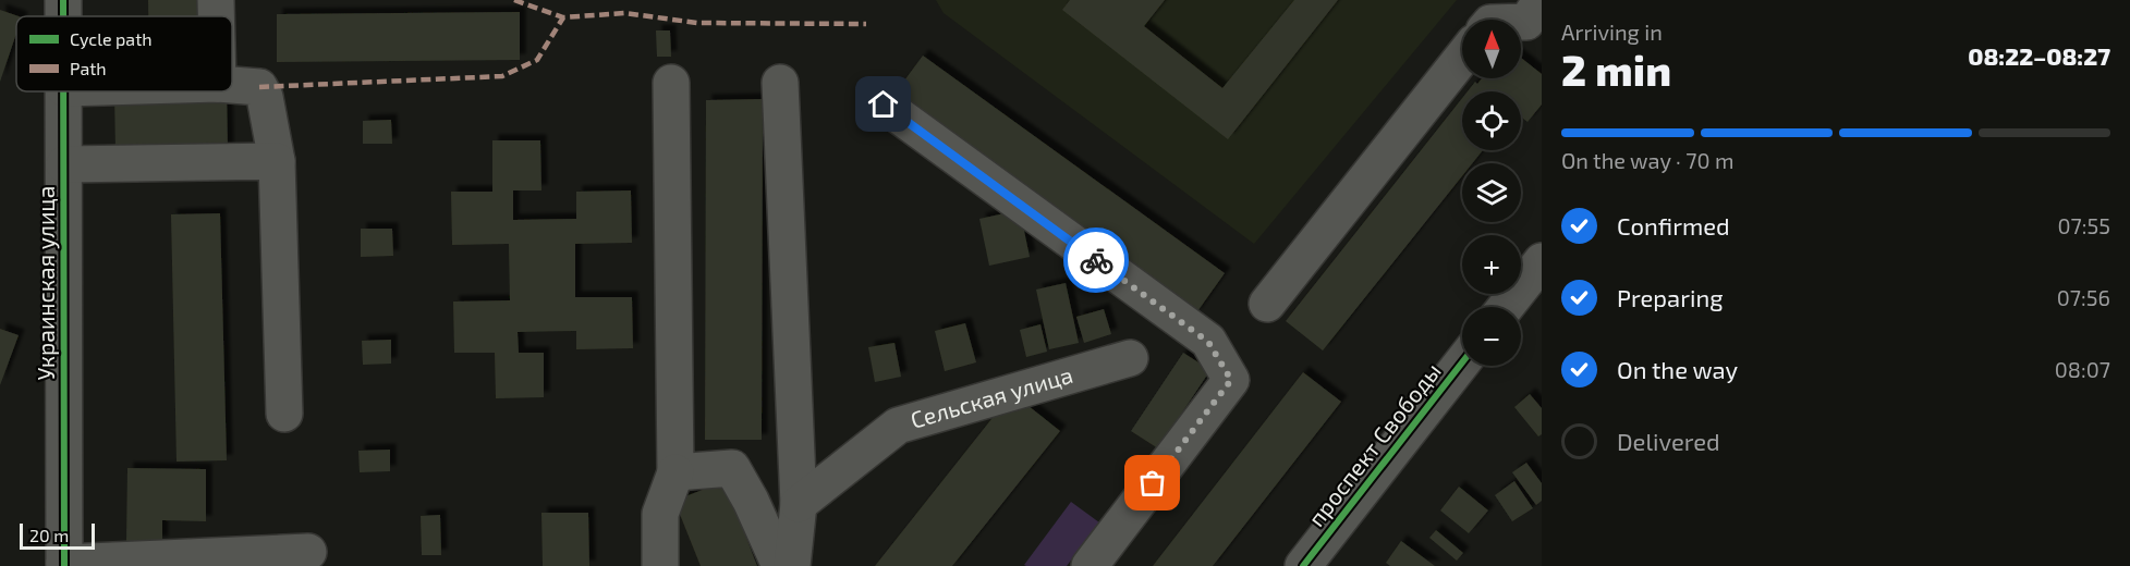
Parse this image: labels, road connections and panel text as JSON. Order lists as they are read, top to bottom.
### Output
{
  "streets": {
    "street": ["Украинская улица", "Сельская улица", "проспект Свободы"]
  },
  "legend": ["Cycle path", "Path"],
  "scale_bar": "20 m",
  "north": "top",
  "page": {
    "heading": ["2 min", "Arriving in", "08:22–08:27"],
    "map_buttons": ["+", "−"],
    "bar": "On the way · 70 m",
    "list": [
      ["Confirmed", "07:55"],
      ["Preparing", "07:56"],
      ["On the way", "08:07"],
      "Delivered"
    ],
    "scale": "20 m"
  }
}
